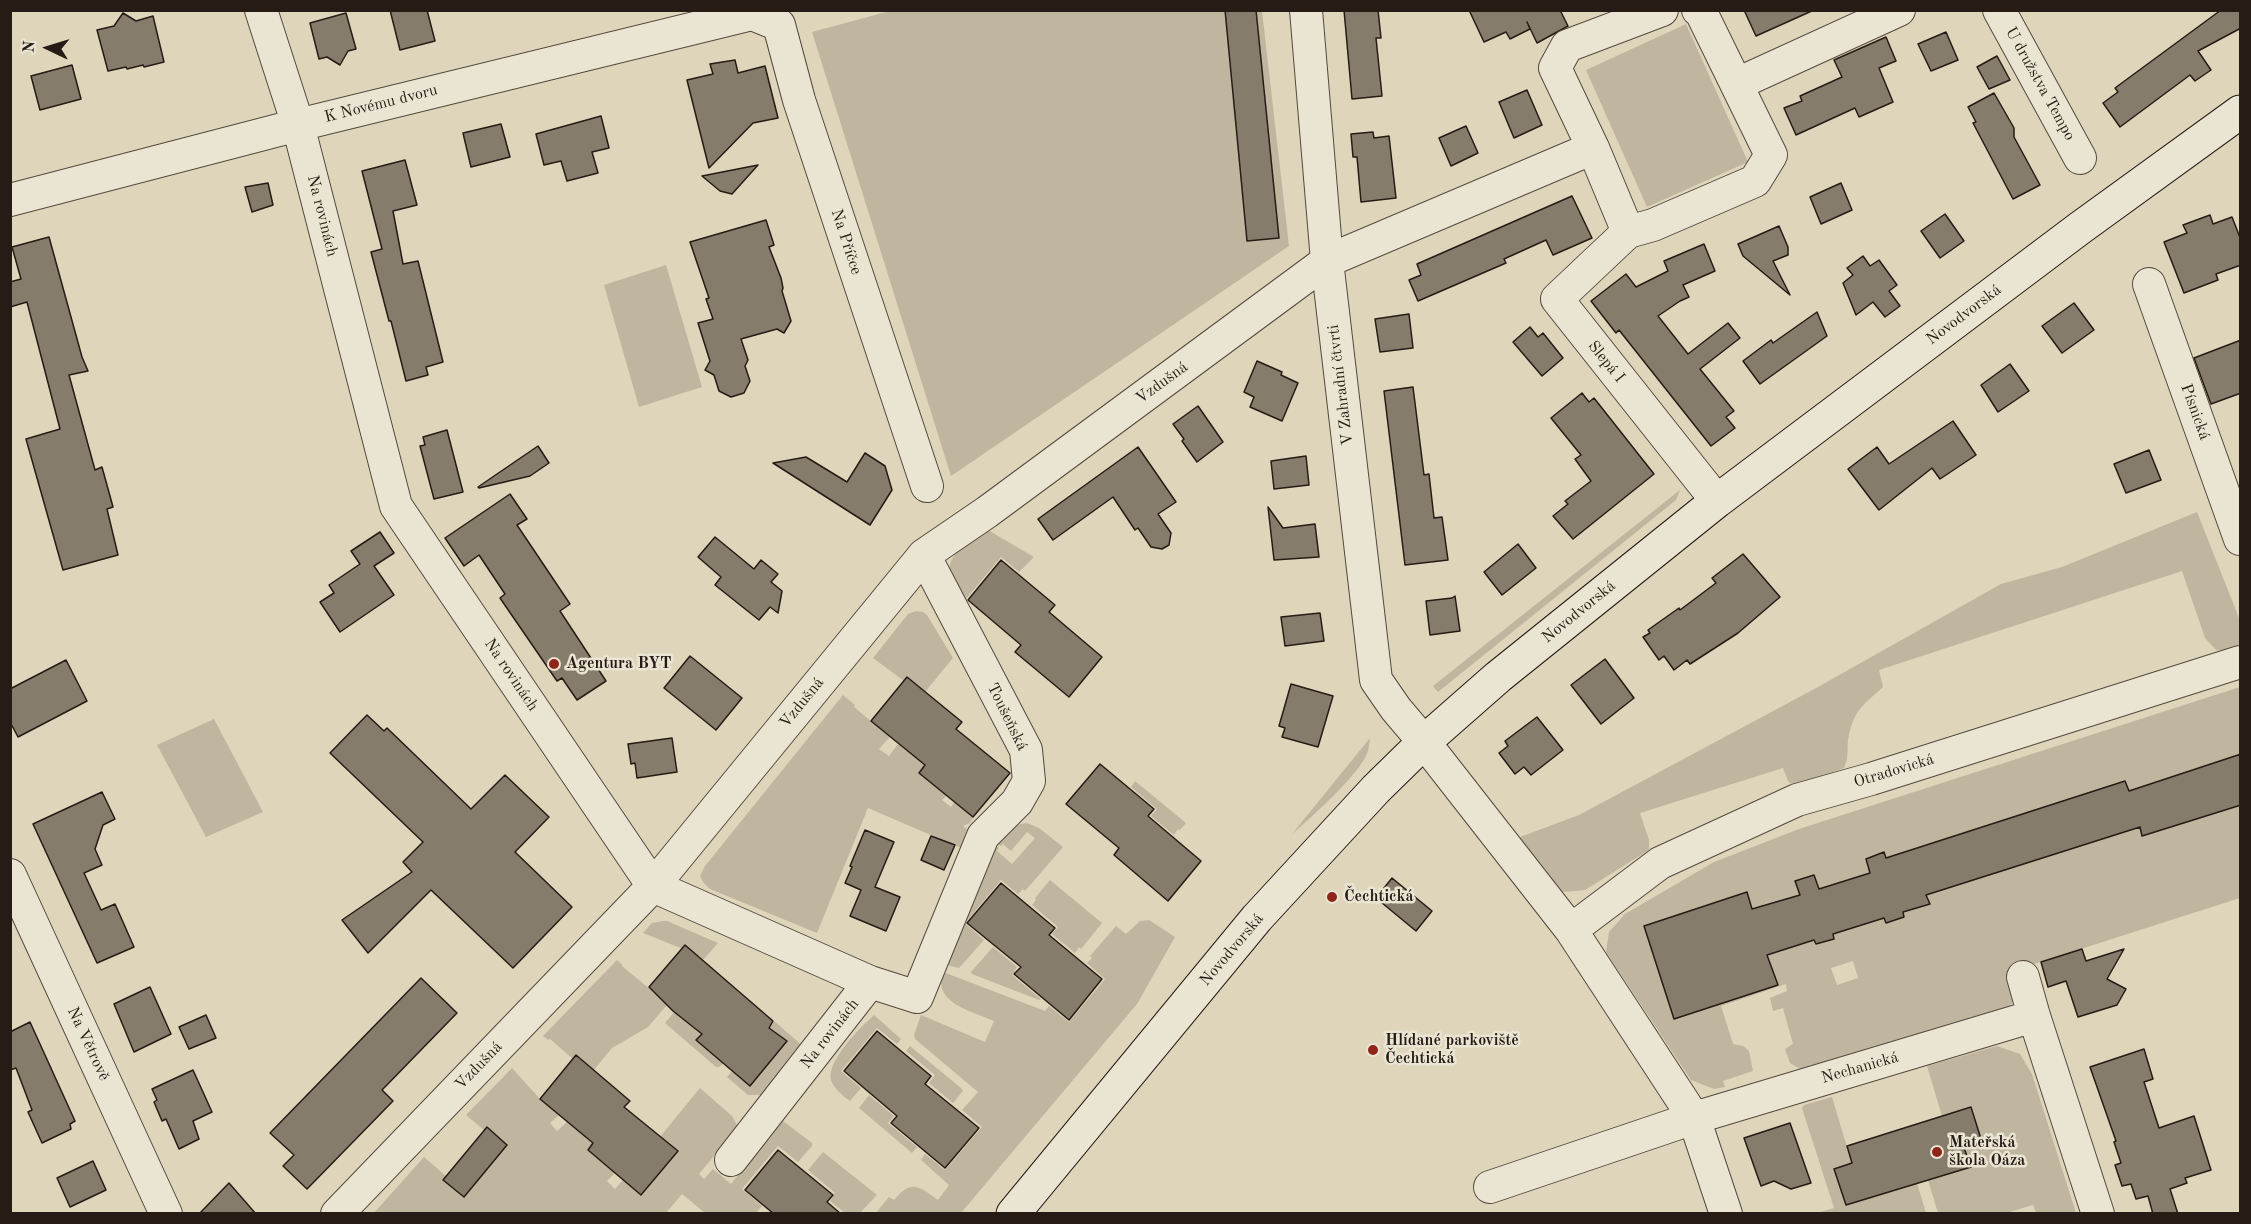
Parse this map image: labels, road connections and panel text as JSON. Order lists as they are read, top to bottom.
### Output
{
  "streets": {
    "main road": ["Novodvorská"],
    "street": [
      "U družstva Tempo",
      "K Novému dvoru",
      "Na rovinách",
      "Na Příčce",
      "Slepá I",
      "Vzdušná",
      "V Zahradní čtvrti",
      "Písnická",
      "Toušeňská",
      "Otradovická",
      "Na Větrově",
      "Nechanická"
    ]
  },
  "crossings": [
    ["K Novému dvoru", "Na rovinách"],
    ["K Novému dvoru", "Na Příčce"],
    ["Na rovinách", "Vzdušná"],
    ["Na rovinách", "Toušeňská"],
    ["Novodvorská", "Slepá I"],
    ["Novodvorská", "V Zahradní čtvrti"],
    ["Vzdušná", "V Zahradní čtvrti"],
    ["Vzdušná", "Toušeňská"]
  ],
  "places": [
    "Agentura BYT",
    "Čechtická",
    "Hlídané parkoviště Čechtická",
    "Mateřská škola Oáza"
  ],
  "north": "left"
}
